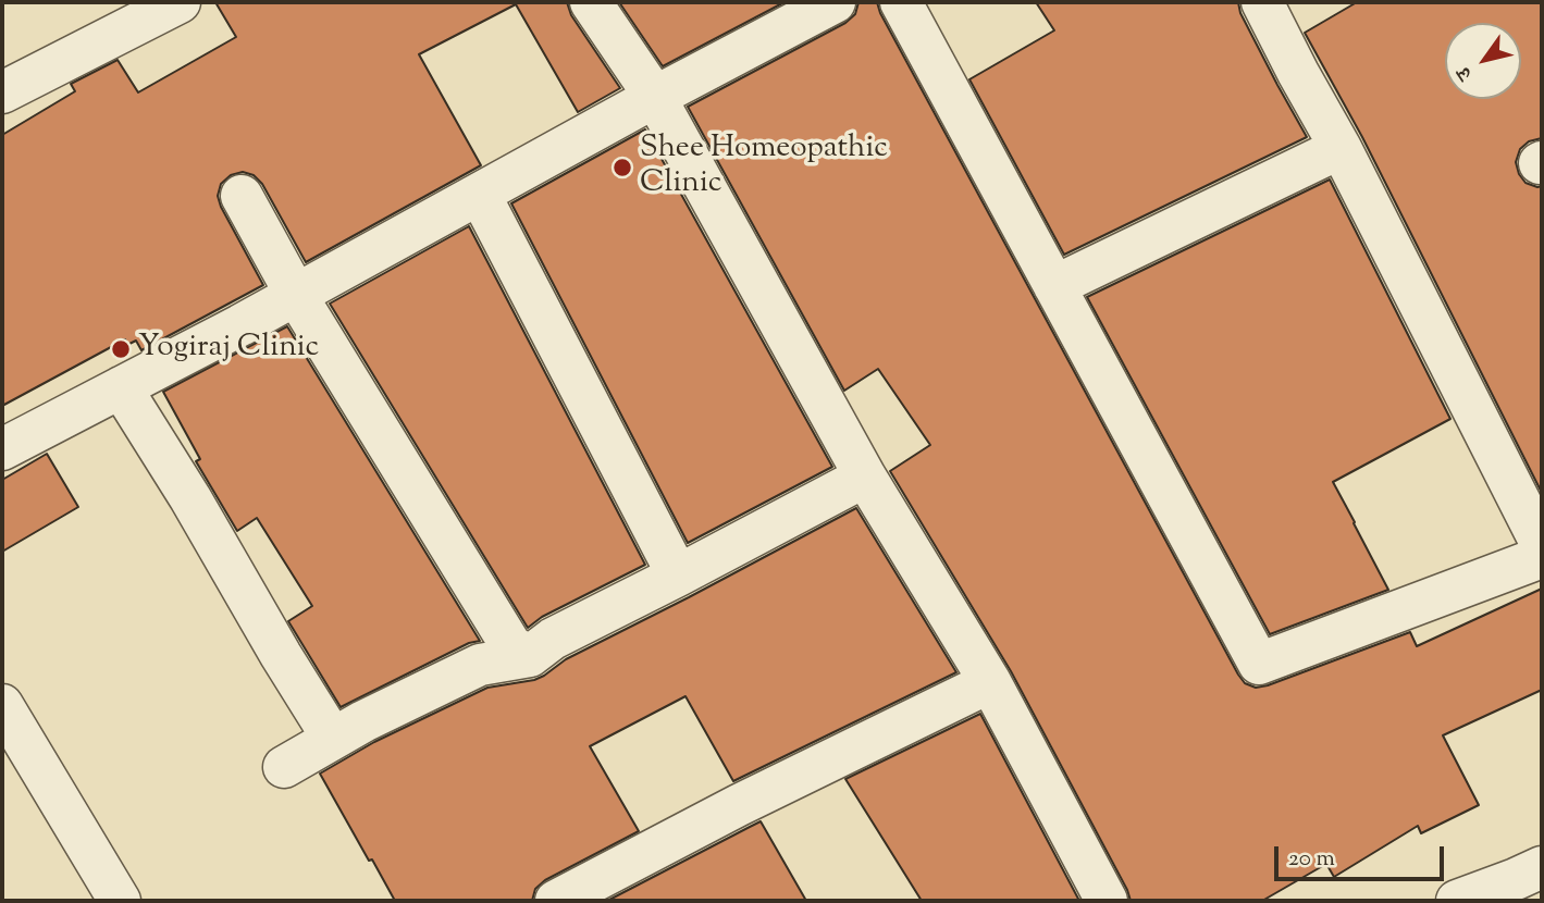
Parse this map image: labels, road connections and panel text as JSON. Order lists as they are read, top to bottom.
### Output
{
  "places": ["Shee Homeopathic Clinic", "Yogiraj Clinic"],
  "scale_bar": "20 m",
  "north": "bottom left"
}
